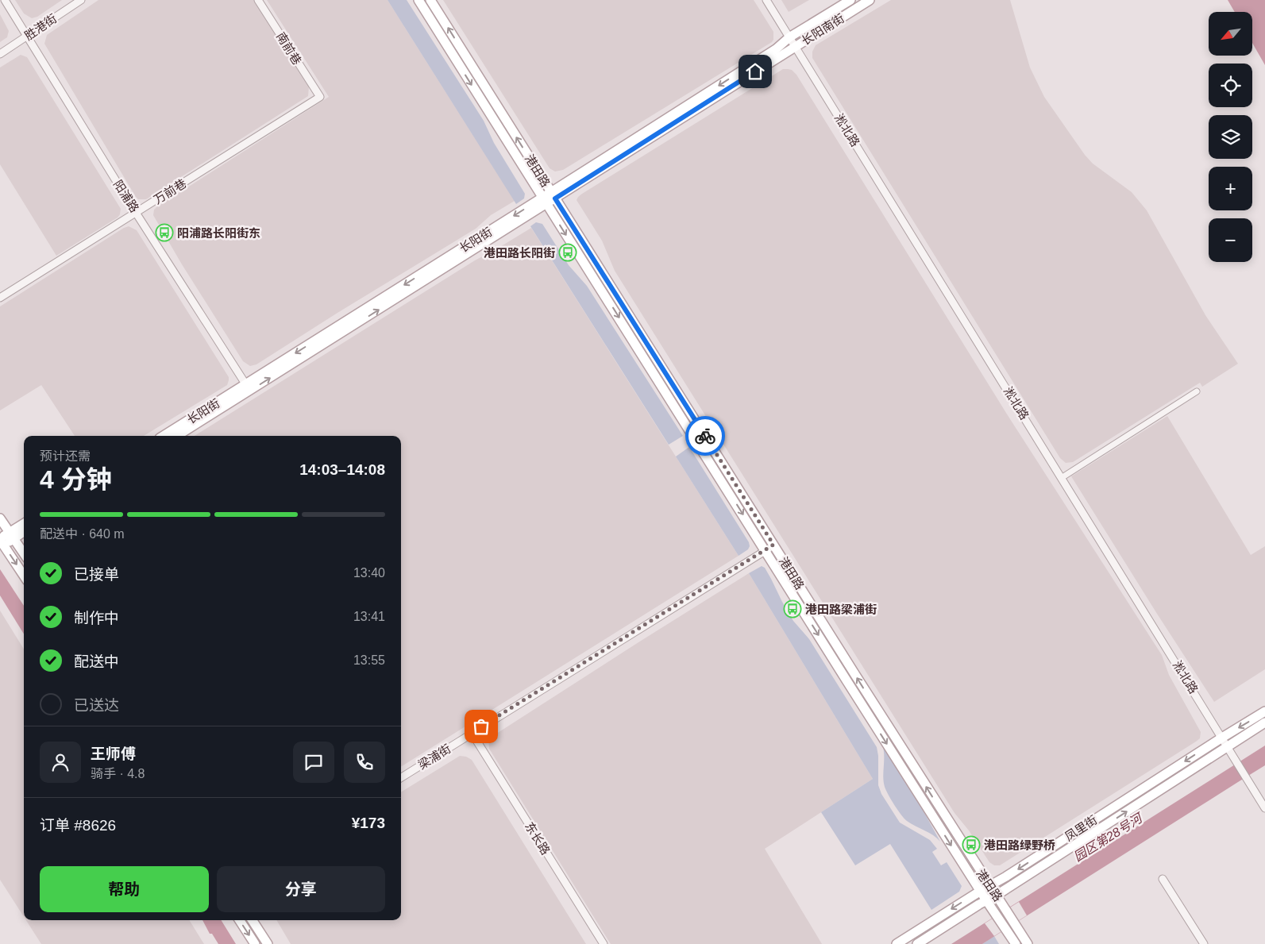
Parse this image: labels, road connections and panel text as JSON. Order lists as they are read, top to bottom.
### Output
{
  "streets": {
    "main road": [
      "长阳南街",
      "港田路",
      "长阳街",
      "凤里街"
    ],
    "street": [
      "胜港街",
      "南前巷",
      "淞北路",
      "万前巷",
      "阳浦路",
      "梁浦街",
      "东长路"
    ]
  },
  "crossings": [
    ["胜港街", "阳浦路"],
    ["长阳南街", "淞北路"],
    ["长阳南街", "长阳街"],
    ["南前巷", "万前巷"],
    ["淞北路", "长阳街"],
    ["淞北路", "凤里街"],
    ["港田路", "长阳街"],
    ["港田路", "梁浦街"],
    ["港田路", "凤里街"],
    ["万前巷", "阳浦路"],
    ["阳浦路", "长阳街"],
    ["梁浦街", "东长路"]
  ],
  "water": ["园区第28号河"],
  "places": {
    "bus stop": [
      "阳浦路长阳街东",
      "港田路长阳街",
      "港田路梁浦街",
      "港田路绿野桥"
    ]
  },
  "north": "bottom left",
  "page": {
    "map_buttons": ["+", "−"],
    "heading": ["4 分钟", "预计还需", "14:03–14:08"],
    "panel": [
      "王师傅",
      "骑手 · 4.8",
      "订单 #8626",
      "¥173"
    ],
    "bar": "配送中 · 640 m",
    "list": [
      ["已接单", "13:40"],
      ["制作中", "13:41"],
      ["配送中", "13:55"],
      "已送达"
    ],
    "buttons": ["帮助", "分享"]
  }
}
